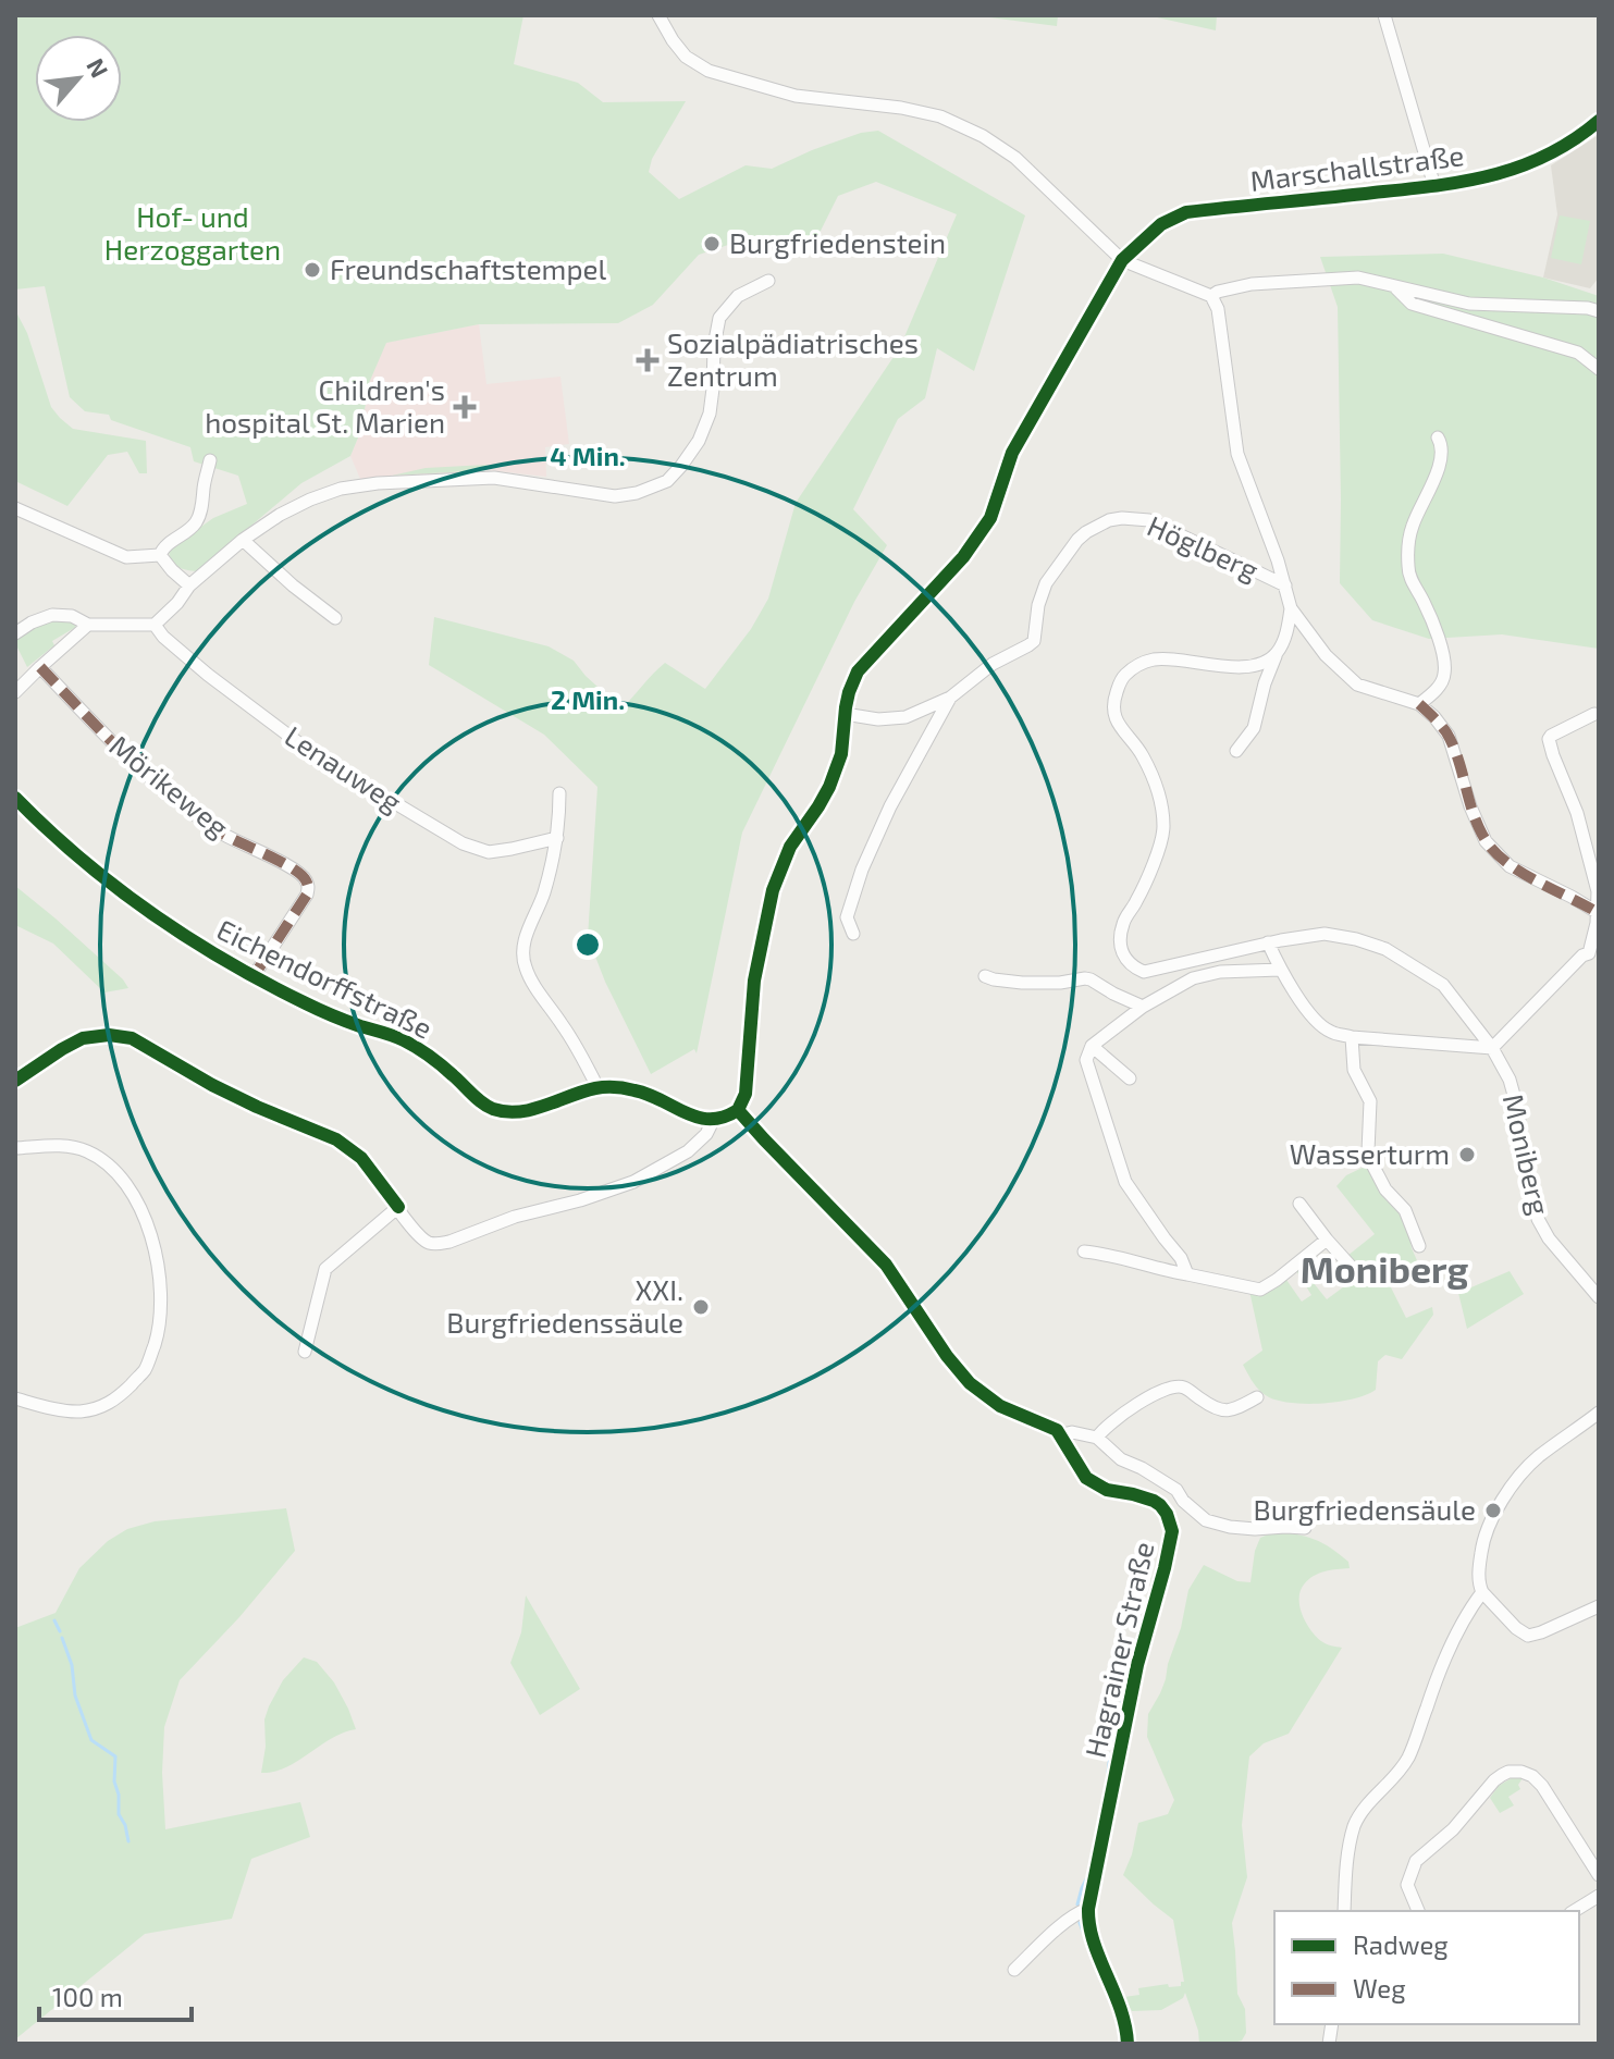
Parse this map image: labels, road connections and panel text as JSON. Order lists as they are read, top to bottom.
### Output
{
  "streets": {
    "street": [
      "Marschallstraße",
      "Höglberg",
      "Lenauweg",
      "Mörikeweg",
      "Eichendorffstraße",
      "Moniberg",
      "Hagrainer Straße"
    ]
  },
  "crossings": [
    ["Mörikeweg", "Eichendorffstraße"]
  ],
  "districts": ["Moniberg"],
  "parks": ["Hof- und Herzoggarten"],
  "places": {
    "other": [
      "Burgfriedenstein",
      "Freundschaftstempel",
      "Wasserturm",
      "XXI. Burgfriedenssäule",
      "Burgfriedensäule"
    ],
    "health": ["Sozialpädiatrisches Zentrum", "Children's hospital St. Marien"]
  },
  "legend": ["Radweg", "Weg"],
  "scale_bar": "100 m",
  "north": "top right",
  "rings": ["4 Min.", "2 Min."]
}
